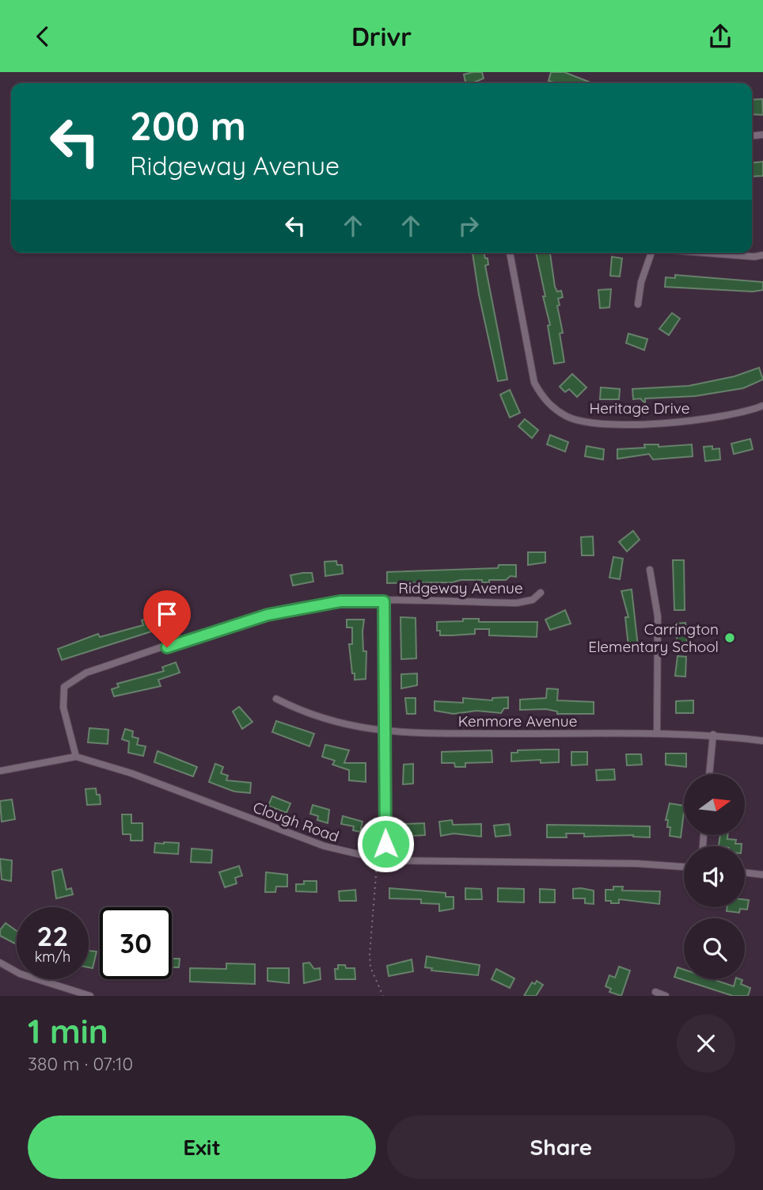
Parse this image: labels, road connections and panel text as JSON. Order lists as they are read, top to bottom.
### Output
{
  "streets": {
    "street": [
      "Heritage Drive",
      "Ridgeway Avenue",
      "Kenmore Avenue",
      "Clough Road"
    ]
  },
  "crossings": [
    ["Ridgeway Avenue", "Clough Road"]
  ],
  "places": ["Carrington Elementary School"],
  "north": "right",
  "page": {
    "header": "Drivr",
    "turn": ["200 m", "Ridgeway Avenue"],
    "speed": "22 km/h",
    "limit": "30",
    "heading": ["1 min", "380 m · 07:10"],
    "buttons": ["Exit", "Share"]
  }
}
